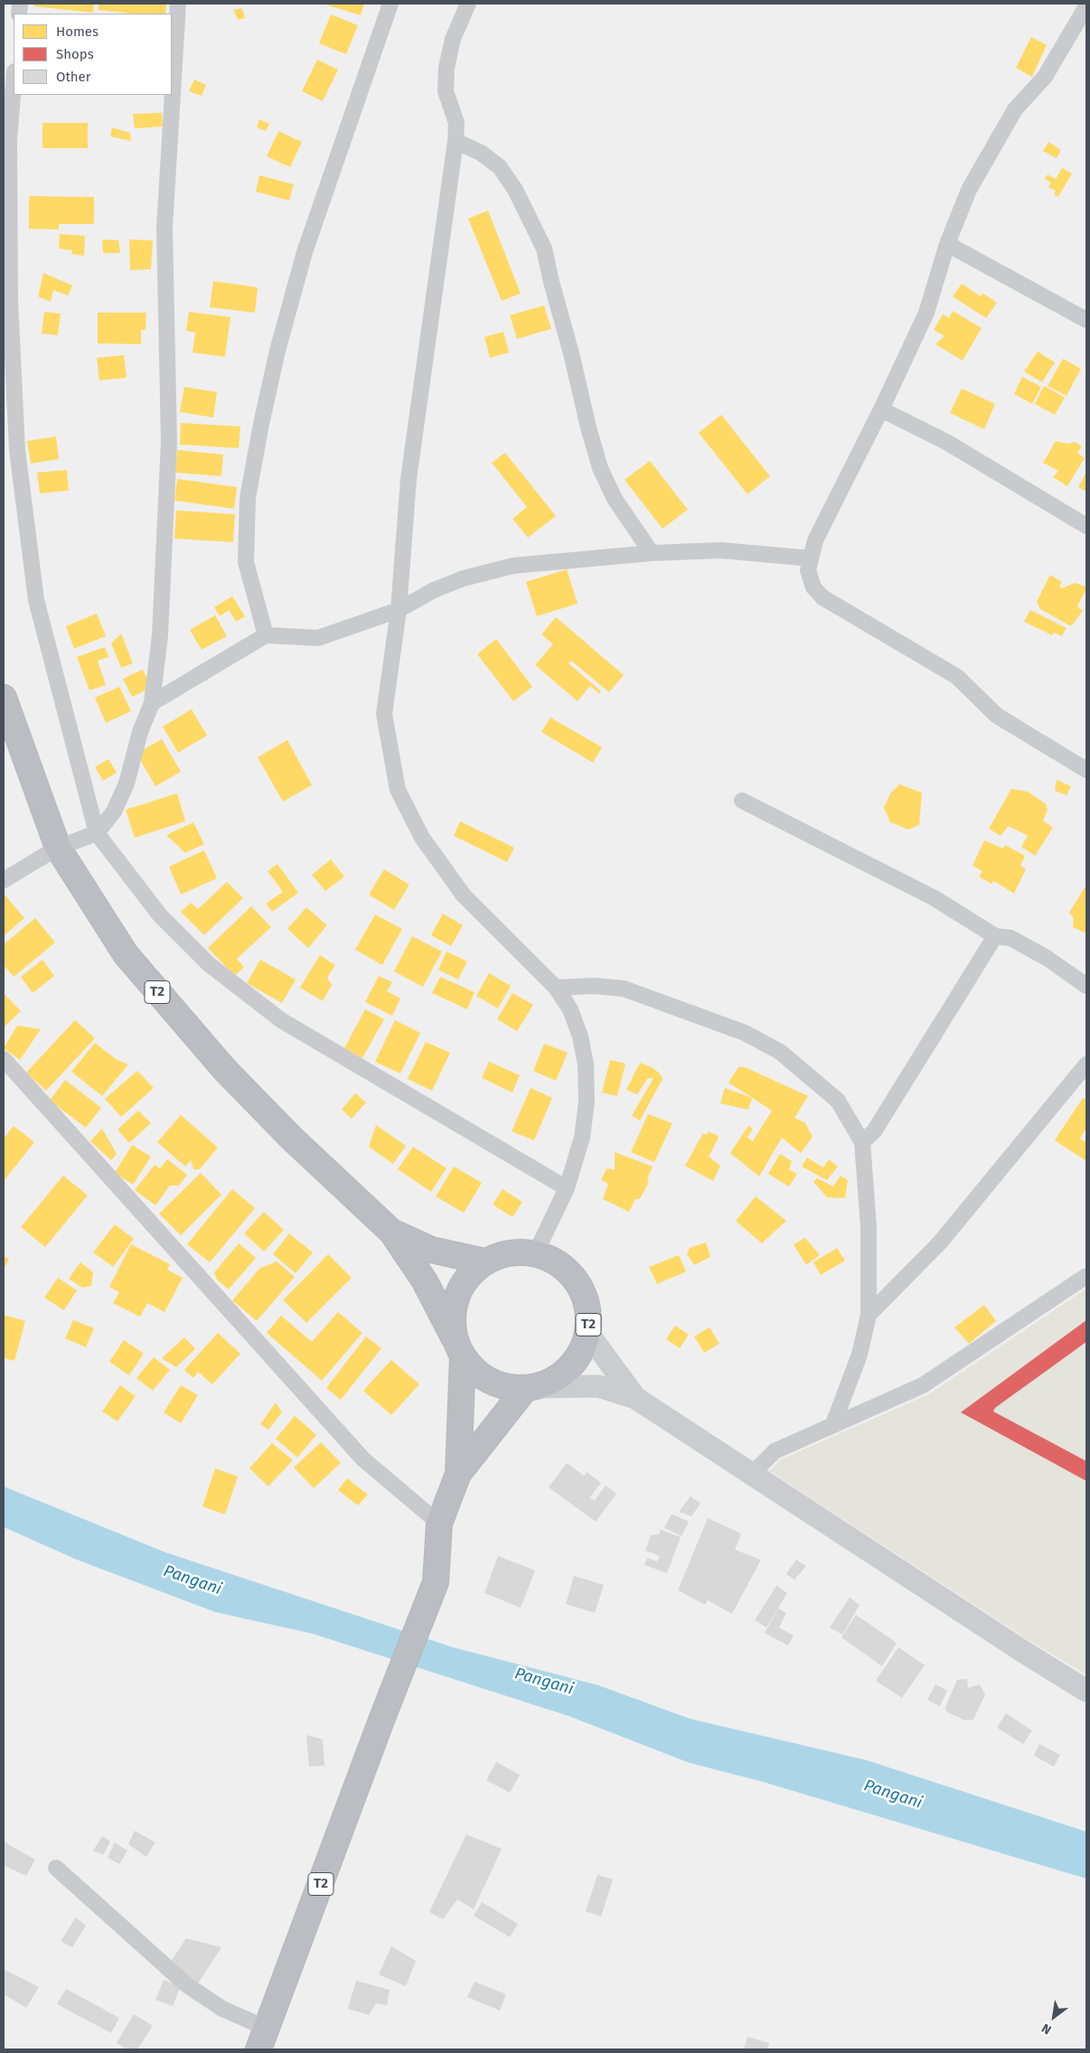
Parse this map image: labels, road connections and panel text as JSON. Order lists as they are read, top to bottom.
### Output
{
  "streets": {
    "highway": ["T2"]
  },
  "water": ["Pangani"],
  "legend": ["Homes", "Shops", "Other"],
  "north": "bottom left"
}
